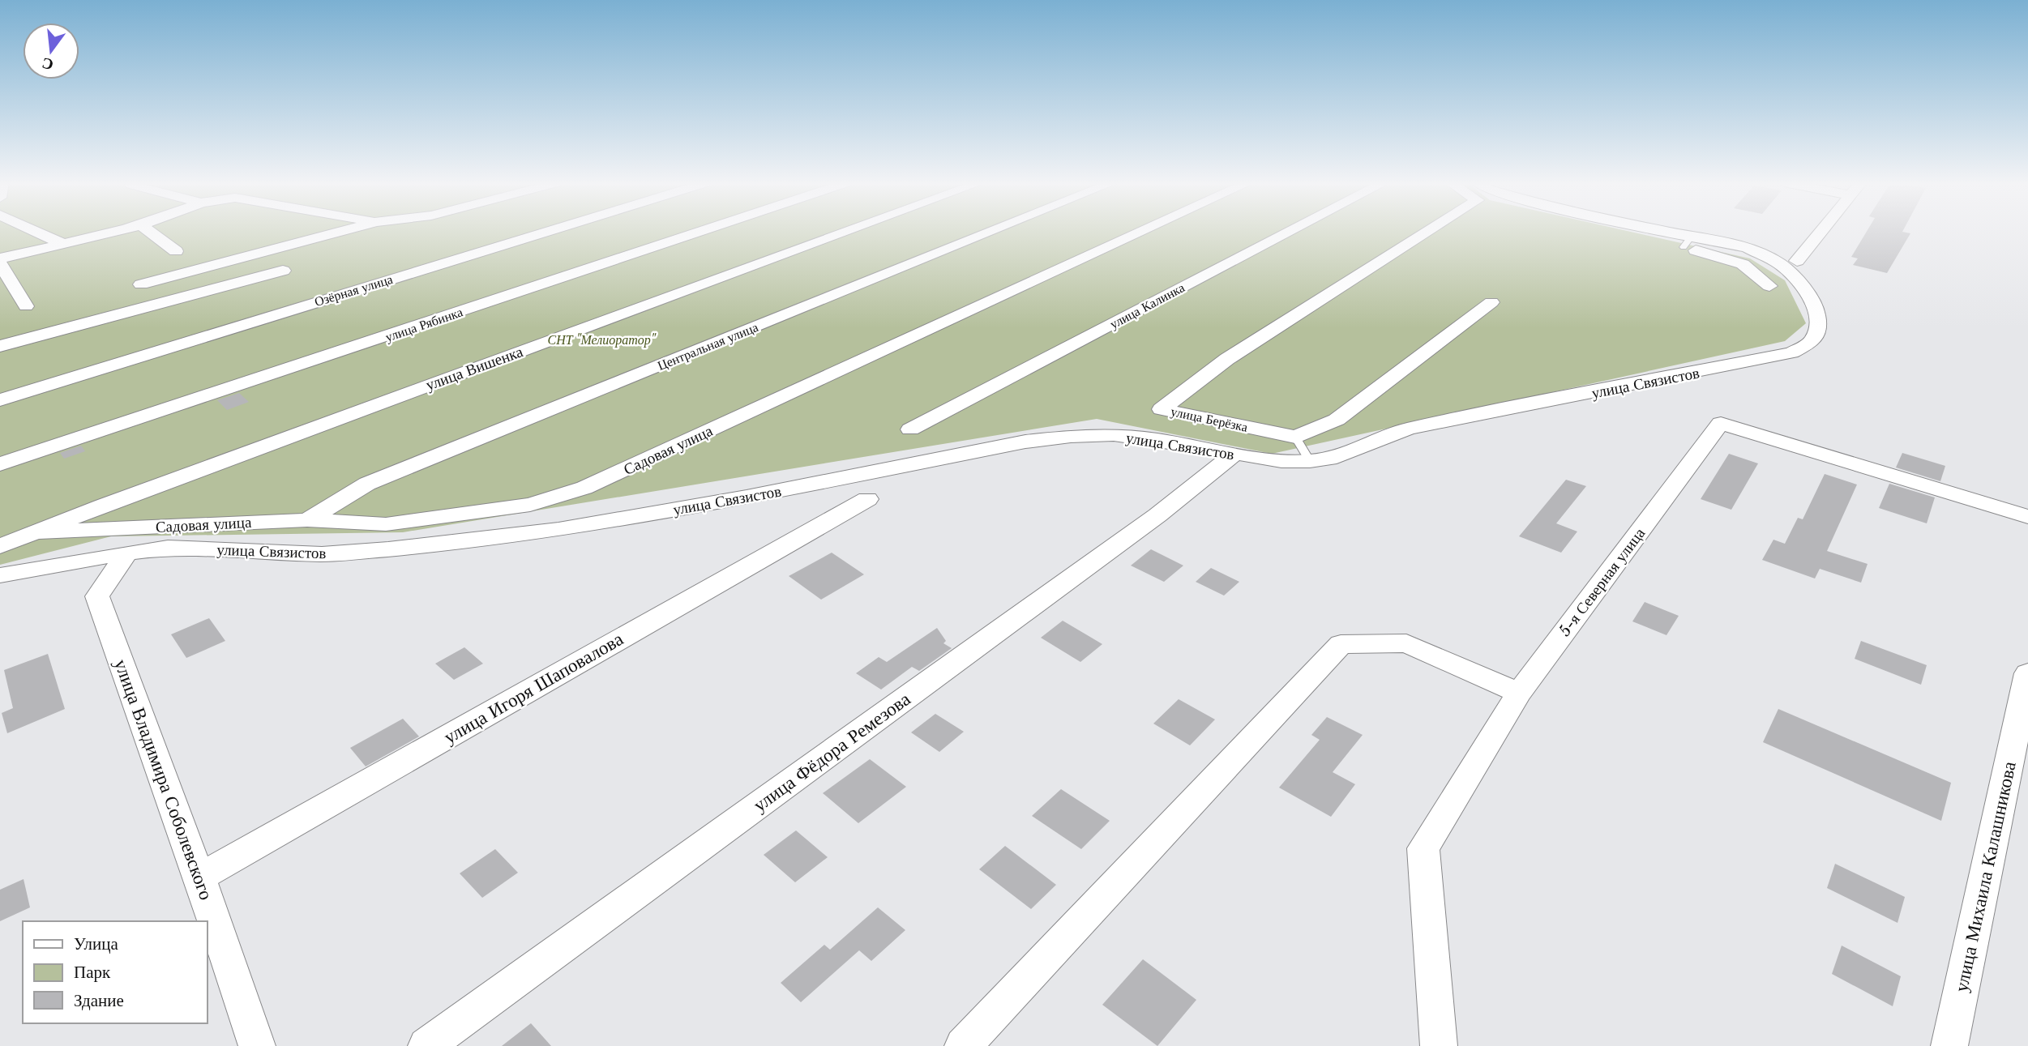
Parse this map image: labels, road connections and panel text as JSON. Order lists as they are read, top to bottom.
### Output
{
  "streets": {
    "street": [
      "Озёрная улица",
      "улица Калинка",
      "улица Рябинка",
      "Центральная улица",
      "улица Вишенка",
      "улица Связистов",
      "улица Берёзка",
      "Садовая улица",
      "5-я Северная улица",
      "улица Игоря Шаповалова",
      "улица Фёдора Ремезова",
      "улица Владимира Соболевского",
      "улица Михаила Калашникова"
    ]
  },
  "crossings": [
    ["Центральная улица", "Садовая улица"],
    ["улица Вишенка", "Садовая улица"],
    ["улица Связистов", "улица Фёдора Ремезова"],
    ["улица Связистов", "улица Владимира Соболевского"],
    ["улица Игоря Шаповалова", "улица Владимира Соболевского"]
  ],
  "parks": ["СНТ \"Мелиоратор\""],
  "legend": ["Улица", "Парк", "Здание"],
  "north": "bottom"
}
